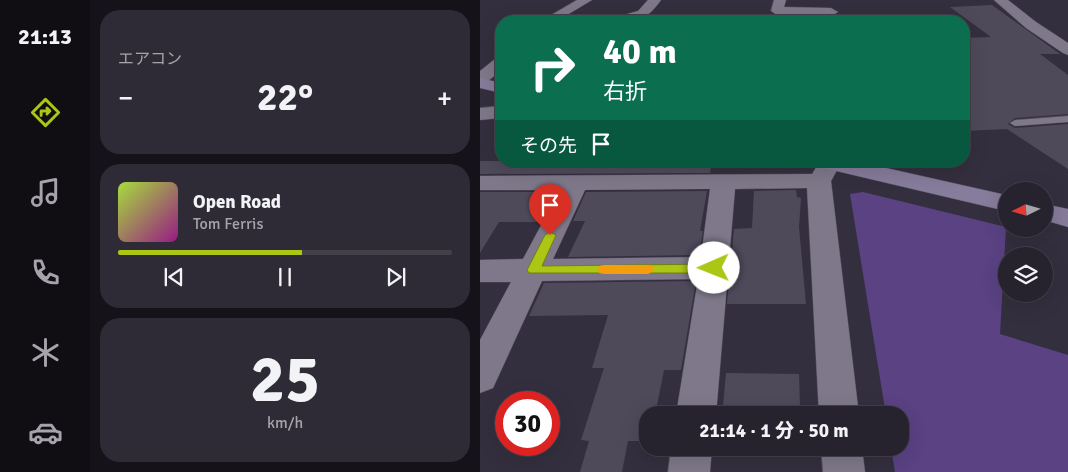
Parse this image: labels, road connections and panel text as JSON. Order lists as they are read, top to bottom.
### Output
{
  "north": "left",
  "page": {
    "tabs": "21:13",
    "tile": [
      "エアコン",
      ["25", "km/h"]
    ],
    "turn": ["40 m", "右折"],
    "heat": ["−", "22°", "+"],
    "then": "その先",
    "song": ["Open Road", "Tom Ferris"],
    "limit": "30",
    "trip": "21:14 · 1 分 · 50 m"
  }
}
